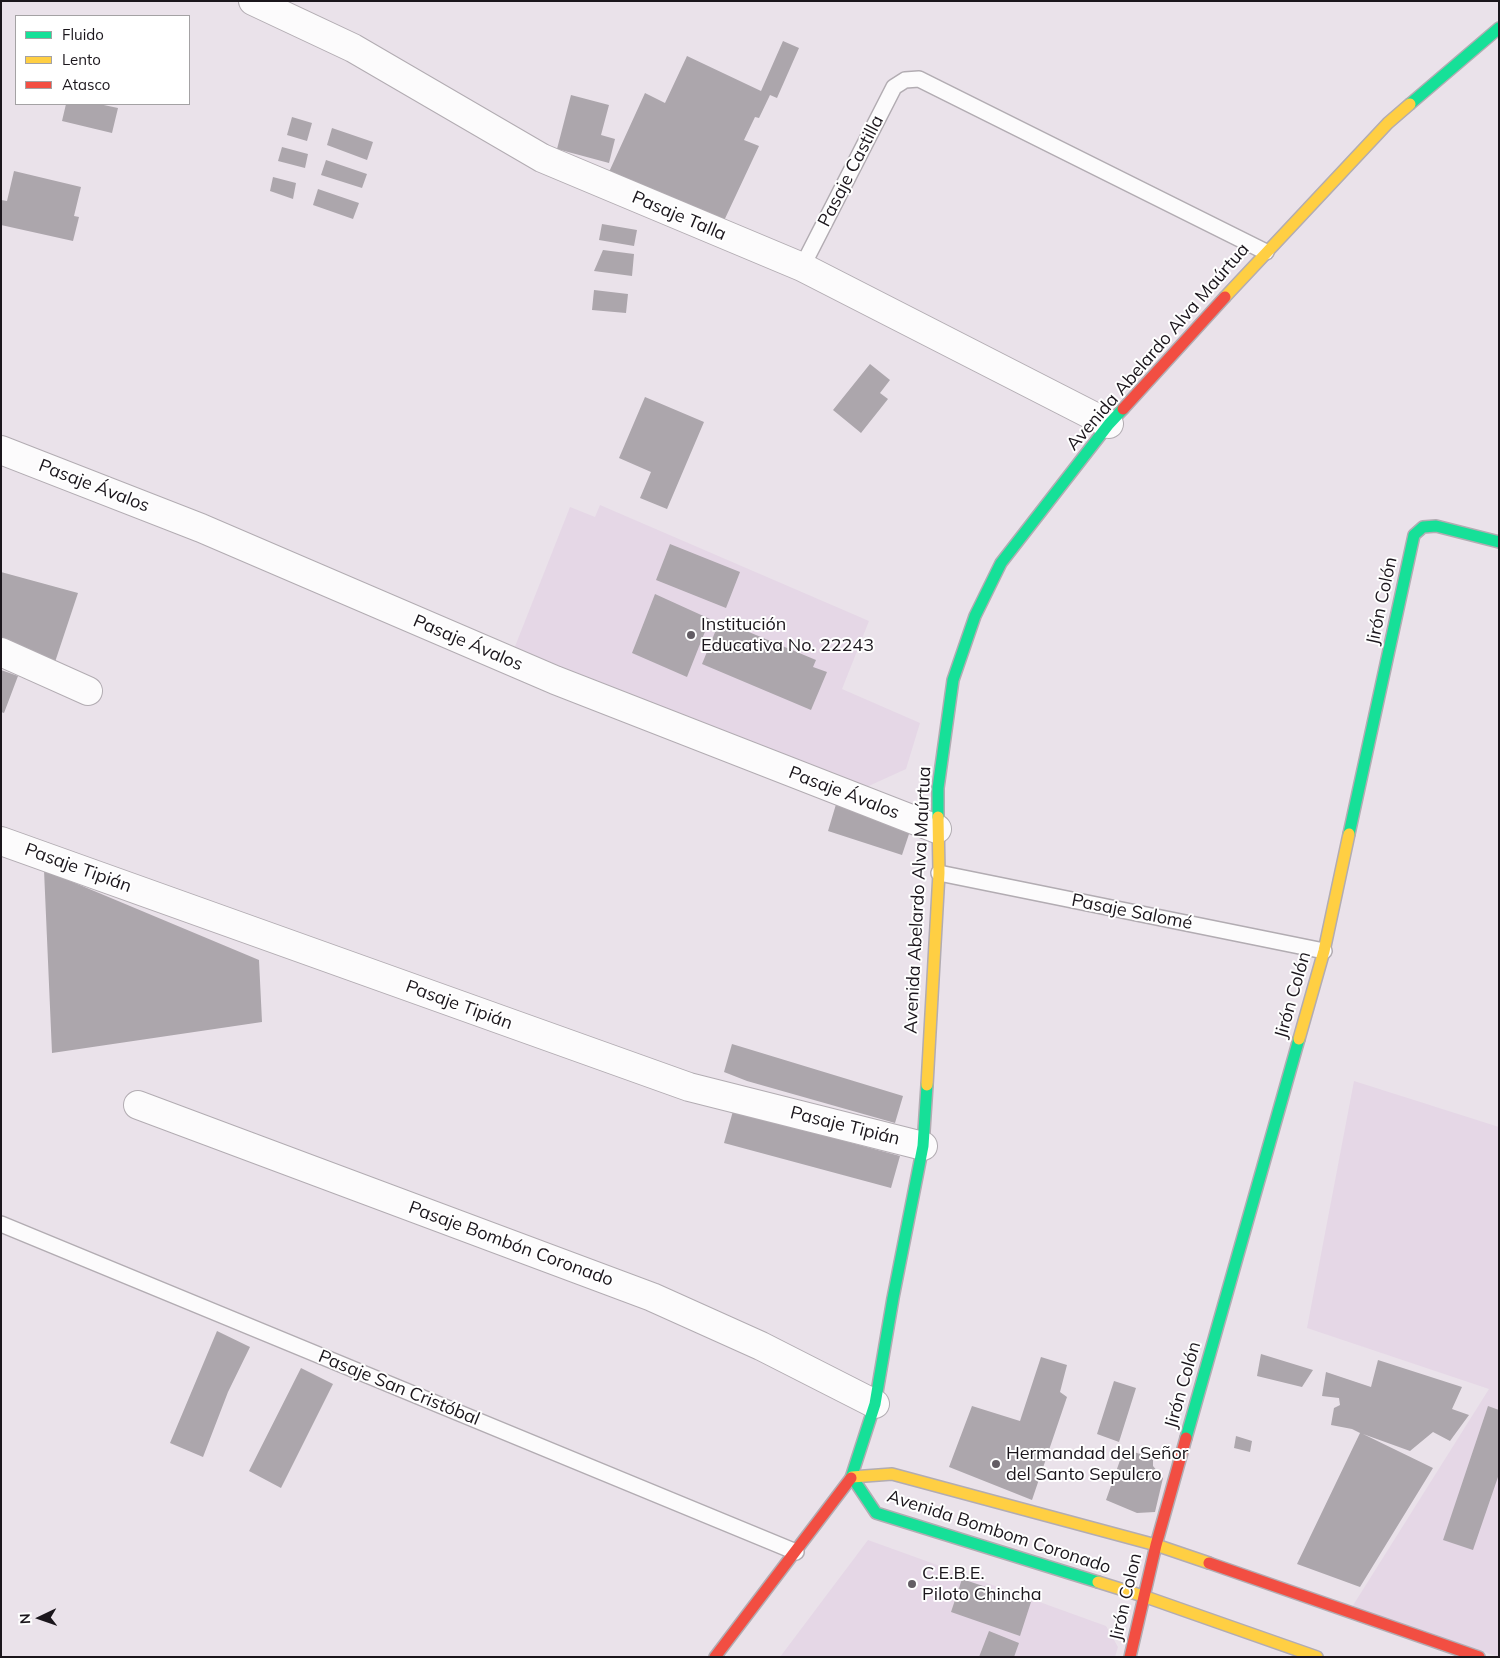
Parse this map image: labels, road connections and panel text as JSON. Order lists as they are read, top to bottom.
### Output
{
  "streets": {
    "street": [
      "Pasaje Talla",
      "Avenida Abelardo Alva Maúrtua",
      "Pasaje Ávalos",
      "Jirón Colón",
      "Pasaje Tipián",
      "Pasaje Bombón Coronado",
      "Avenida Bombom Coronado",
      "Jirón Colon"
    ],
    "lane": ["Pasaje Castilla", "Pasaje Salomé", "Pasaje San Cristóbal"]
  },
  "crossings": [
    ["Pasaje Castilla", "Pasaje Talla"],
    ["Pasaje Castilla", "Avenida Abelardo Alva Maúrtua"],
    ["Pasaje Talla", "Avenida Abelardo Alva Maúrtua"],
    ["Avenida Abelardo Alva Maúrtua", "Pasaje Ávalos"],
    ["Avenida Abelardo Alva Maúrtua", "Pasaje Tipián"],
    ["Avenida Abelardo Alva Maúrtua", "Pasaje Salomé"],
    ["Avenida Abelardo Alva Maúrtua", "Pasaje Bombón Coronado"],
    ["Avenida Abelardo Alva Maúrtua", "Pasaje San Cristóbal"],
    ["Avenida Abelardo Alva Maúrtua", "Avenida Bombom Coronado"],
    ["Jirón Colón", "Pasaje Salomé"],
    ["Jirón Colón", "Avenida Bombom Coronado"],
    ["Jirón Colón", "Jirón Colon"],
    ["Avenida Bombom Coronado", "Jirón Colon"]
  ],
  "places": ["Institución Educativa No. 22243", "Hermandad del Señor del Santo Sepulcro", "C.E.B.E. Piloto Chincha"],
  "legend": ["Fluido", "Lento", "Atasco"],
  "north": "left"
}
